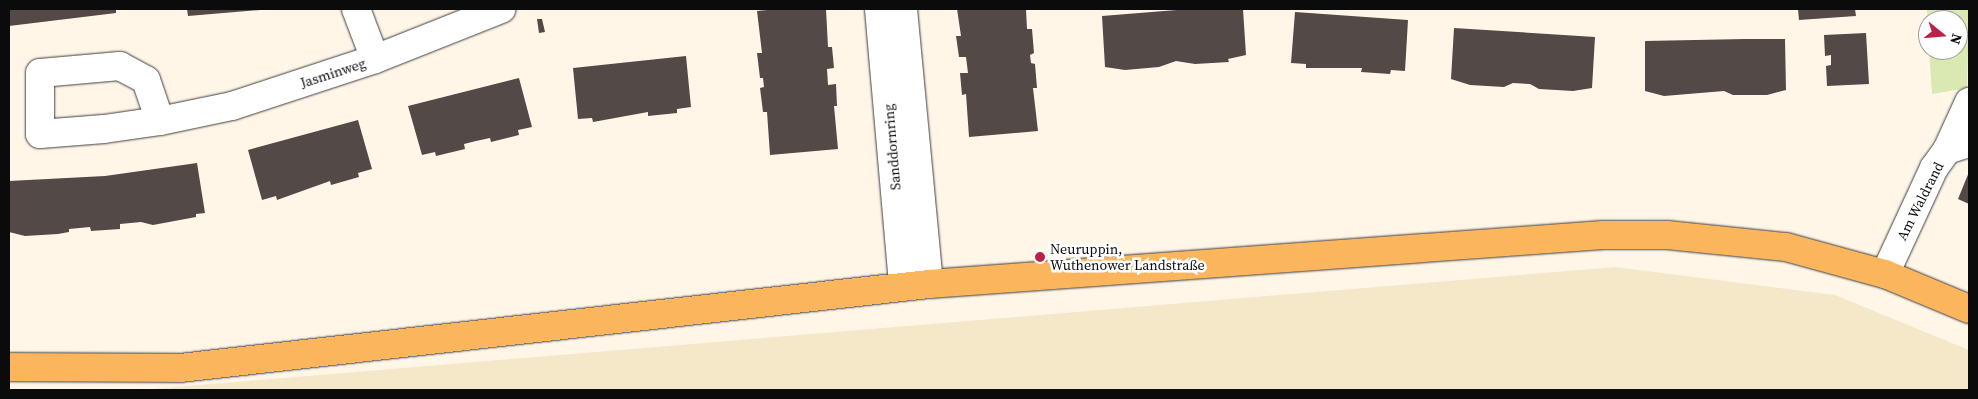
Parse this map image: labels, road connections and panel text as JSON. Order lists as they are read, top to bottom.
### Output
{
  "streets": {
    "street": ["Jasminweg", "Sanddornring", "Am Waldrand"]
  },
  "places": ["Neuruppin, Wuthenower Landstraße"],
  "north": "right"
}
